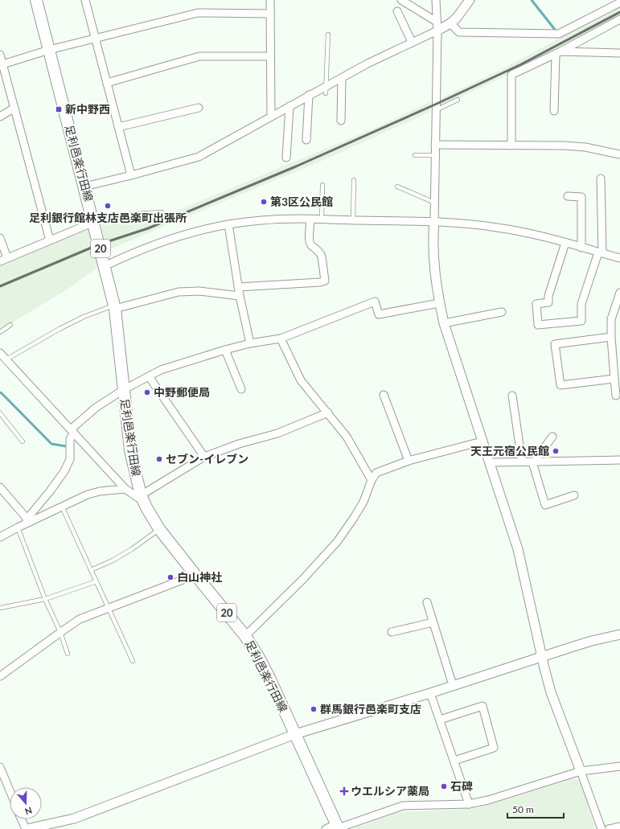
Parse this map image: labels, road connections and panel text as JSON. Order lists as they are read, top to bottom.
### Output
{
  "streets": {
    "main road": ["足利邑楽行田線", "20"]
  },
  "places": {
    "transit": ["新中野西"],
    "other": [
      "第3区公民館",
      "足利銀行館林支店邑楽町出張所",
      "中野郵便局",
      "天王元宿公民館",
      "セブン-イレブン",
      "白山神社",
      "群馬銀行邑楽町支店",
      "石碑"
    ],
    "health": ["ウエルシア薬局"]
  },
  "scale_bar": "50 m",
  "north": "bottom"
}
